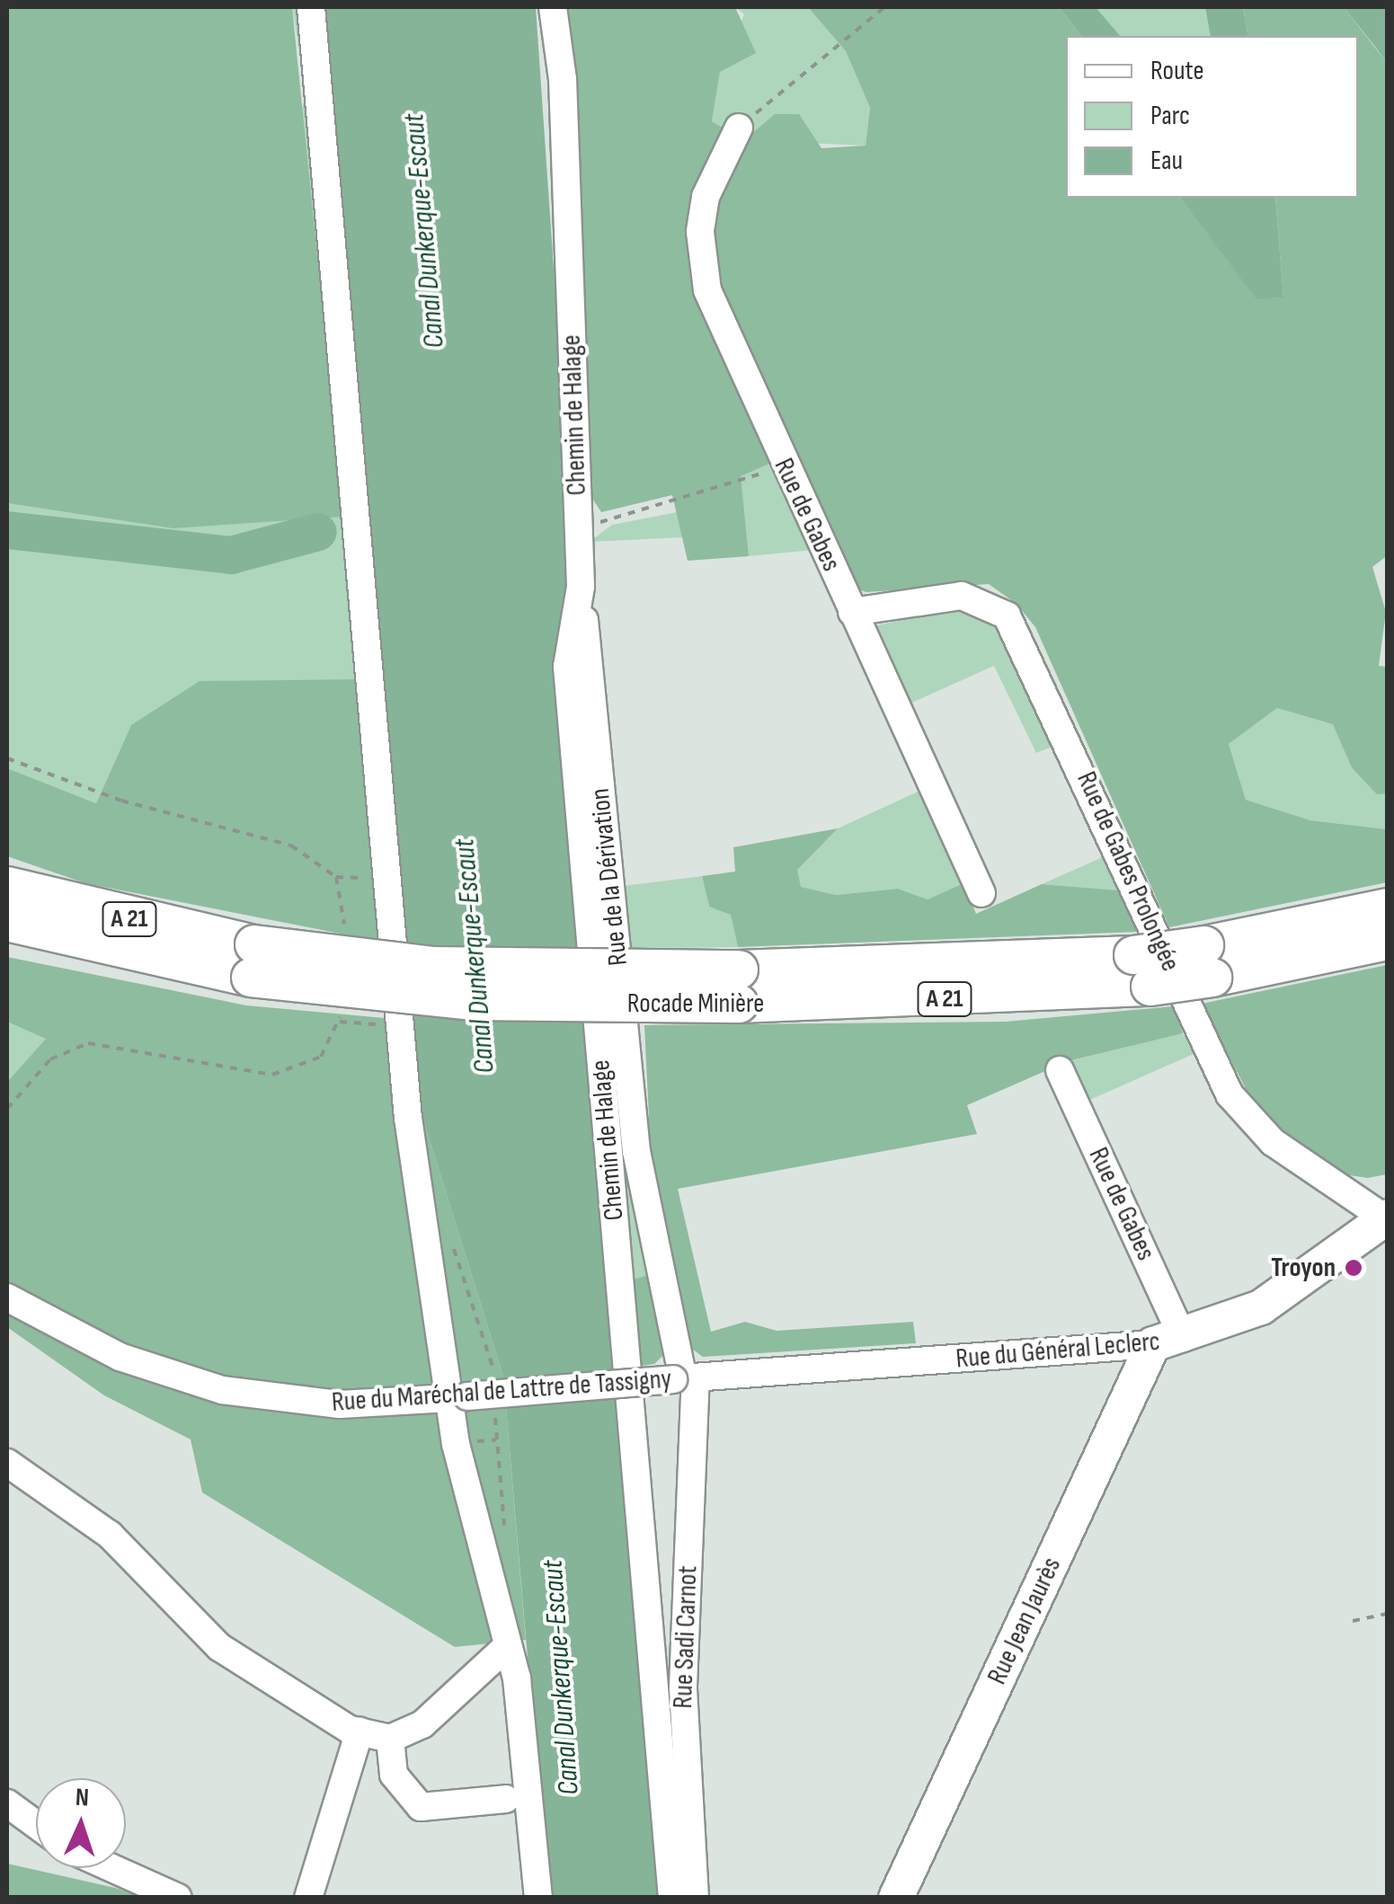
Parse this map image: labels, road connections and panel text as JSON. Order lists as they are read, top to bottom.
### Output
{
  "streets": {
    "highway": ["A 21", "Rocade Minière"],
    "main road": ["Rue du Général Leclerc", "Rue Jean Jaurès"],
    "street": [
      "Chemin de Halage",
      "Rue de Gabes",
      "Rue de Gabes Prolongée",
      "Rue de la Dérivation",
      "Rue du Maréchal de Lattre de Tassigny",
      "Rue Sadi Carnot"
    ]
  },
  "crossings": [
    ["Chemin de Halage", "Rue de la Dérivation"],
    ["Rue de Gabes", "Rue de Gabes Prolongée"],
    ["Rue de Gabes", "Rue du Général Leclerc"],
    ["Rue de Gabes", "Rue Jean Jaurès"],
    ["Rue de Gabes Prolongée", "Rue du Général Leclerc"],
    ["Rue de la Dérivation", "Rue du Général Leclerc"],
    ["Rue de la Dérivation", "Rue du Maréchal de Lattre de Tassigny"],
    ["Rue de la Dérivation", "Rue Sadi Carnot"],
    ["Rue du Général Leclerc", "Rue du Maréchal de Lattre de Tassigny"],
    ["Rue du Général Leclerc", "Rue Jean Jaurès"],
    ["Rue du Général Leclerc", "Rue Sadi Carnot"],
    ["Rue du Maréchal de Lattre de Tassigny", "Rue Sadi Carnot"]
  ],
  "water": ["Canal Dunkerque-Escaut"],
  "places": ["Troyon"],
  "legend": ["Route", "Parc", "Eau"],
  "north": "top"
}
